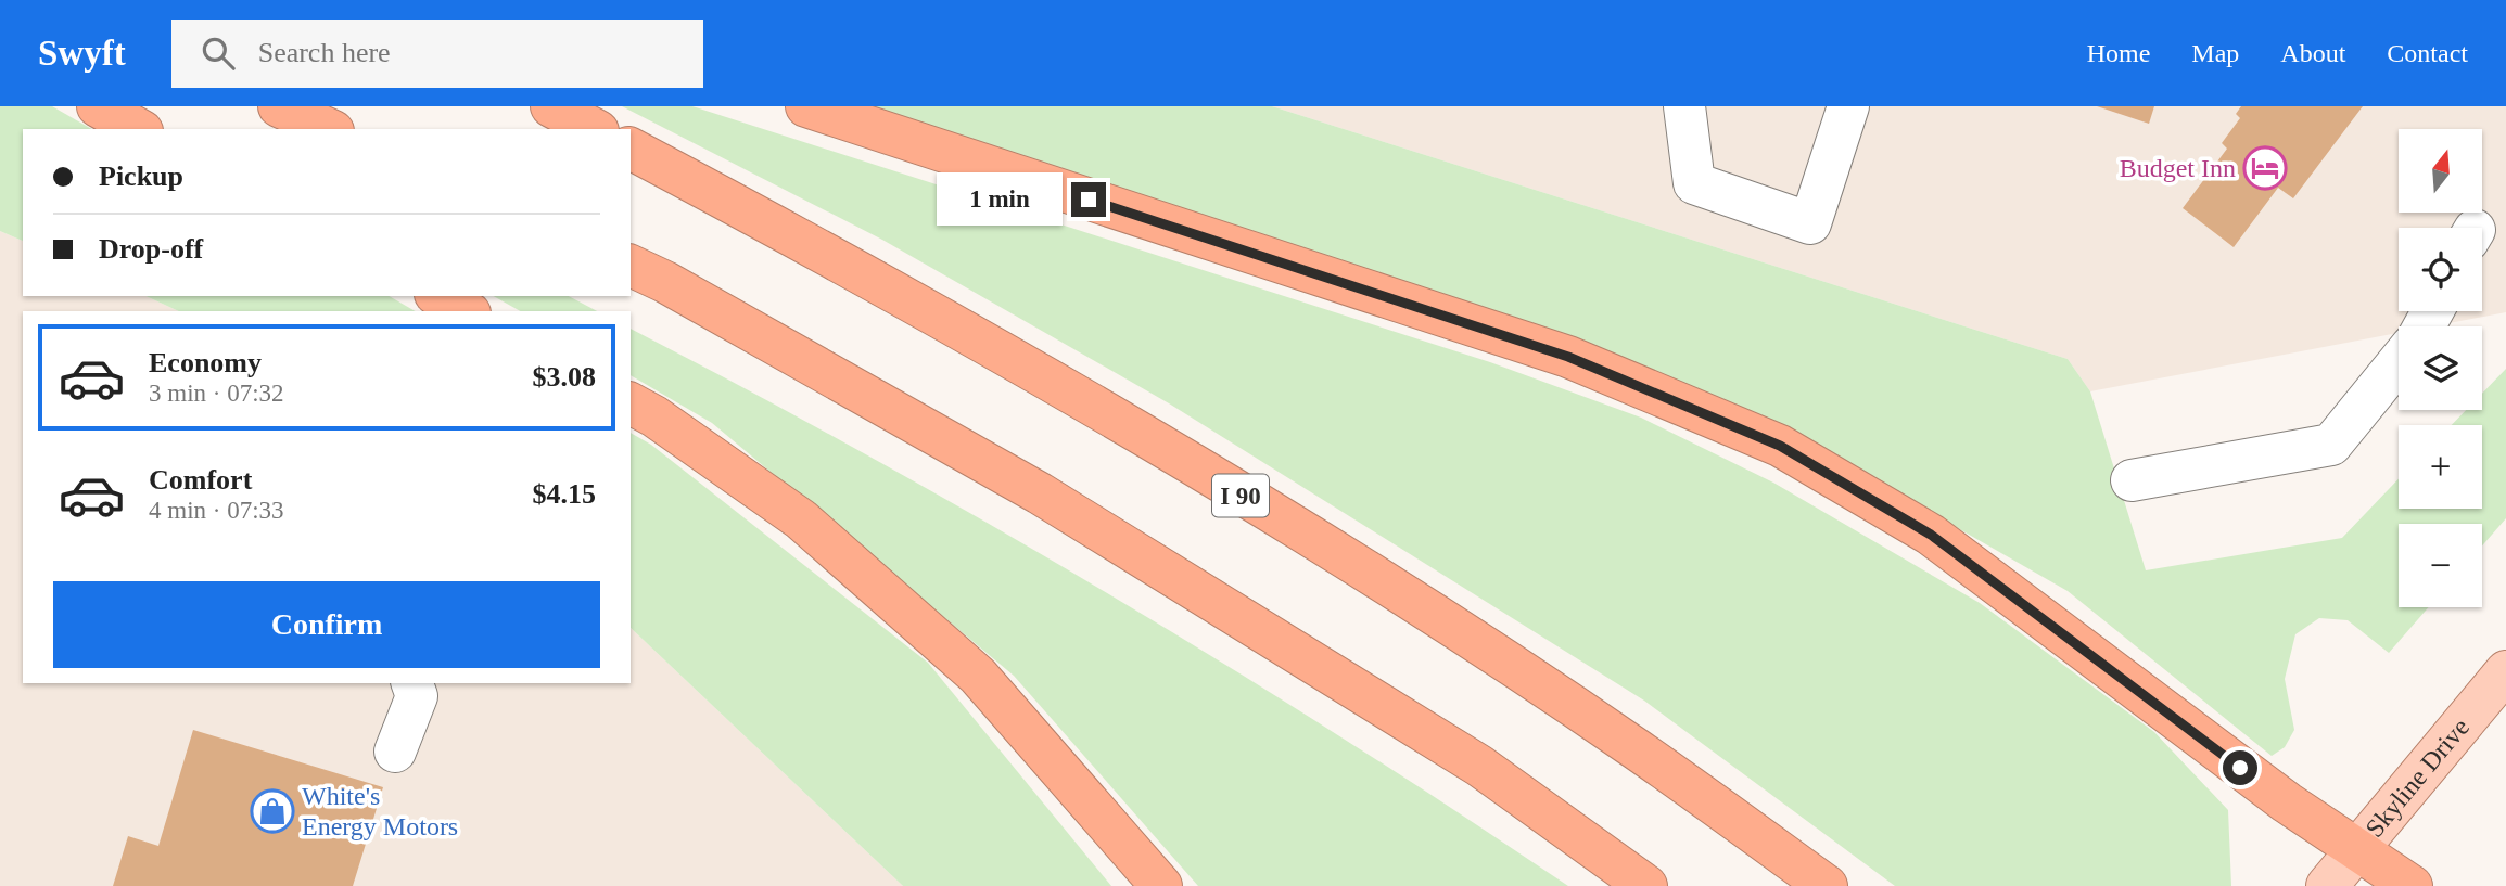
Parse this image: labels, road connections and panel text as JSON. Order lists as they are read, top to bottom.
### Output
{
  "streets": {
    "highway": ["I 90"],
    "main road": ["Skyline Drive"]
  },
  "places": {
    "hotel": ["Budget Inn"],
    "shop": ["White's Energy Motors"]
  },
  "north": "top",
  "page": {
    "header": "Swyft",
    "search": "Search here",
    "nav": [
      "Home",
      "Map",
      "About",
      "Contact"
    ],
    "map_buttons": ["+", "−"],
    "banner": ["Pickup", "Drop-off"],
    "bubble": "1 min",
    "list": [
      {
        "name": "Economy",
        "note": "3 min · 07:32",
        "value": "$3.08"
      },
      {
        "name": "Comfort",
        "note": "4 min · 07:33",
        "value": "$4.15"
      }
    ],
    "buttons": "Confirm"
  }
}
